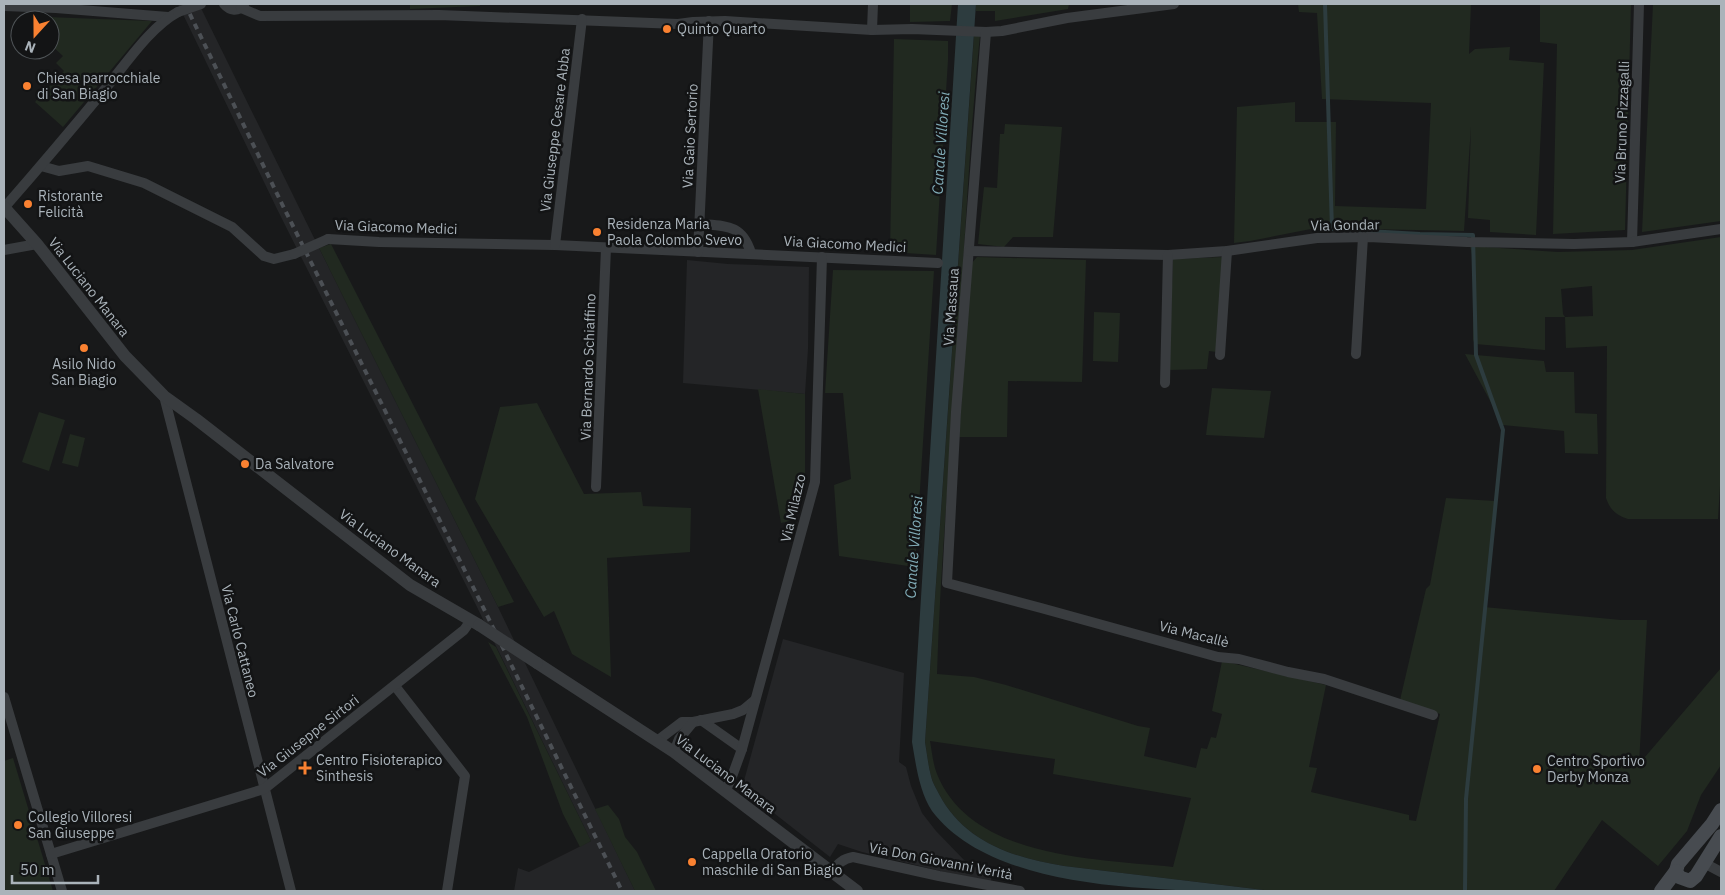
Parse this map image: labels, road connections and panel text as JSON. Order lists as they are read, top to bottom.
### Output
{
  "streets": {
    "street": [
      "Via Bruno Pizzagalli",
      "Via Giuseppe Cesare Abba",
      "Via Gaio Sertorio",
      "Via Gondar",
      "Via Giacomo Medici",
      "Via Luciano Manara",
      "Via Massaua",
      "Via Bernardo Schiaffino",
      "Via Milazzo",
      "Via Macallè",
      "Via Carlo Cattaneo",
      "Via Giuseppe Sirtori",
      "Via Don Giovanni Verità"
    ]
  },
  "crossings": [
    ["Via Bruno Pizzagalli", "Via Gondar"],
    ["Via Giuseppe Cesare Abba", "Via Giacomo Medici"],
    ["Via Gaio Sertorio", "Via Giacomo Medici"],
    ["Via Gondar", "Via Massaua"],
    ["Via Giacomo Medici", "Via Bernardo Schiaffino"],
    ["Via Giacomo Medici", "Via Milazzo"],
    ["Via Luciano Manara", "Via Milazzo"],
    ["Via Luciano Manara", "Via Carlo Cattaneo"],
    ["Via Luciano Manara", "Via Giuseppe Sirtori"],
    ["Via Luciano Manara", "Via Don Giovanni Verità"],
    ["Via Massaua", "Via Macallè"],
    ["Via Carlo Cattaneo", "Via Giuseppe Sirtori"]
  ],
  "water": ["Canale Villoresi"],
  "places": {
    "other": [
      "Quinto Quarto",
      "Chiesa parrocchiale di San Biagio",
      "Ristorante Felicità",
      "Residenza Maria Paola Colombo Svevo",
      "Asilo Nido San Biagio",
      "Da Salvatore",
      "Centro Sportivo Derby Monza",
      "Collegio Villoresi San Giuseppe",
      "Cappella Oratorio maschile di San Biagio"
    ],
    "health": ["Centro Fisioterapico Sinthesis"]
  },
  "scale_bar": "50 m",
  "north": "bottom"
}
